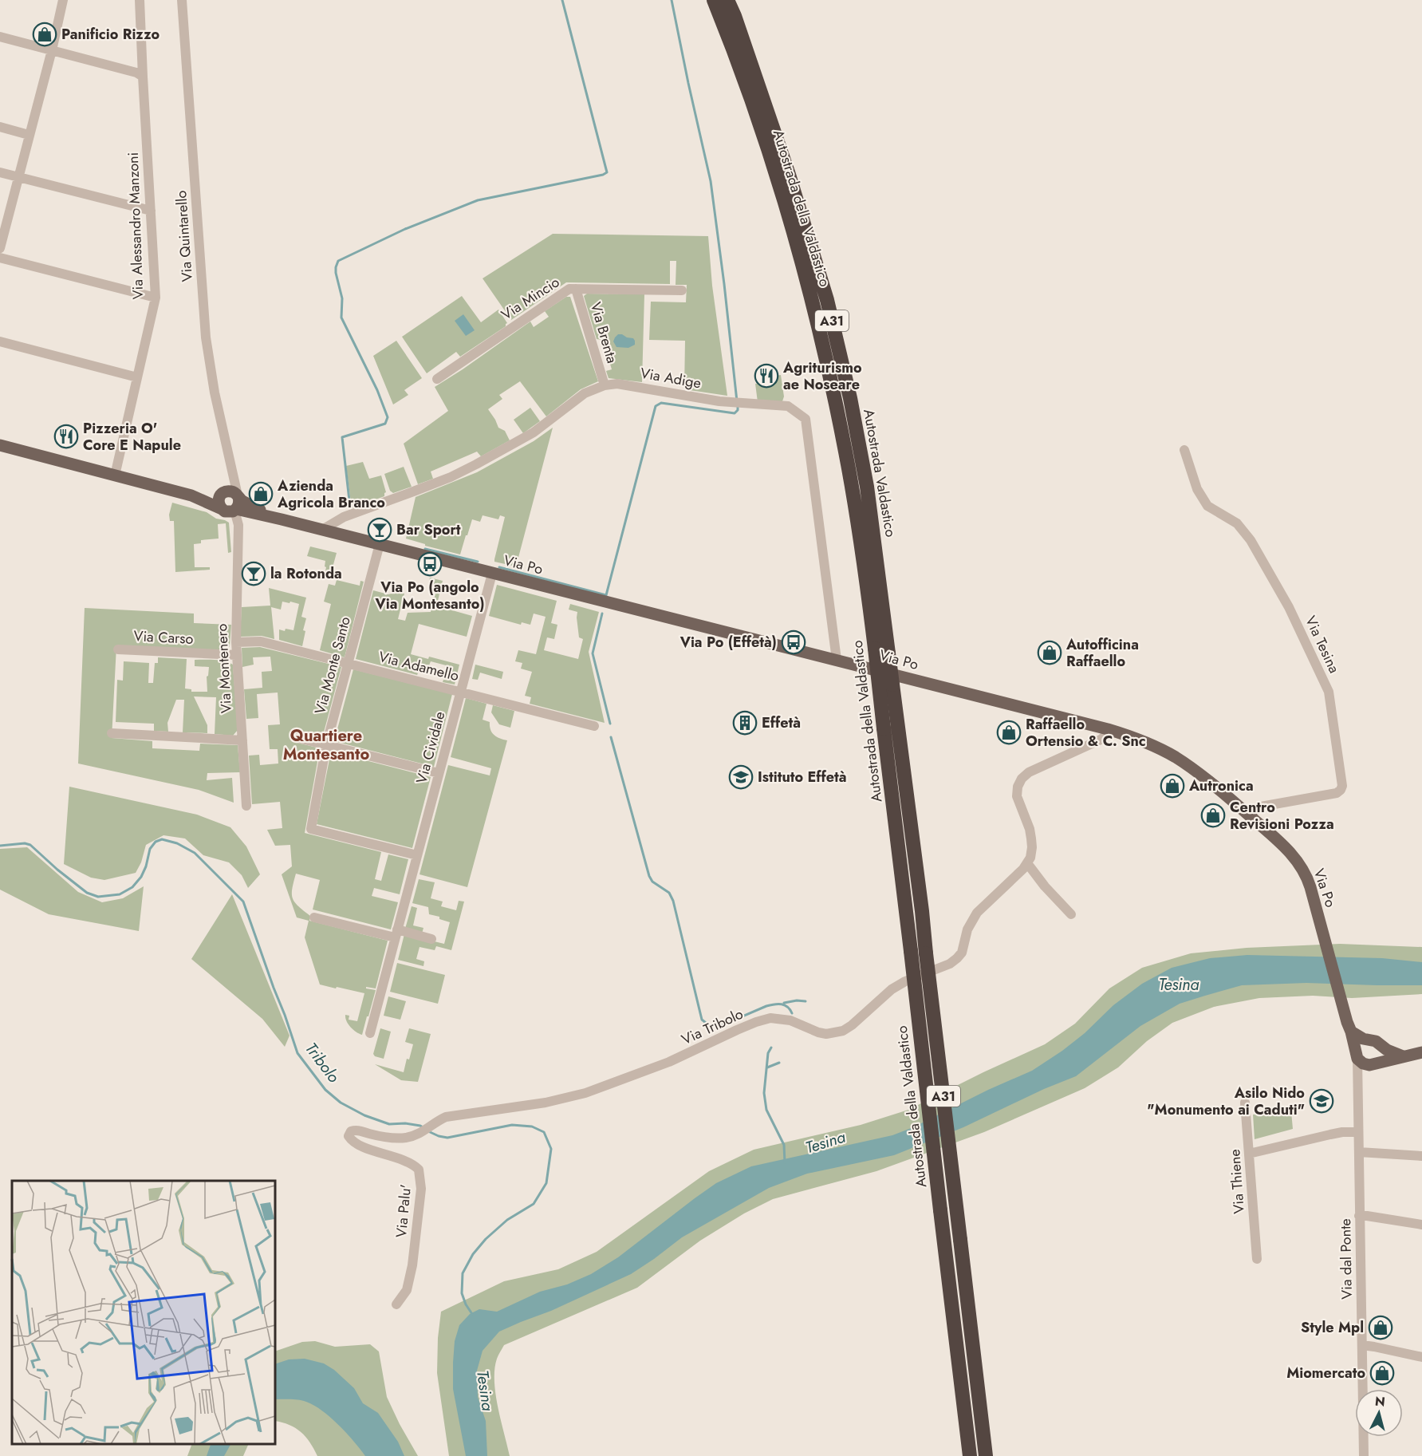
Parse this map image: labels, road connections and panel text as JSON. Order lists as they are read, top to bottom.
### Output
{
  "streets": {
    "highway": ["Autostrada della Valdastico", "A31", "Autostrada Valdastico"],
    "main road": ["Via Po"],
    "street": [
      "Via Alessandro Manzoni",
      "Via Quintarello",
      "Via Mincio",
      "Via Brenta",
      "Via Adige",
      "Via Carso",
      "Via Tesina",
      "Via Monte Santo",
      "Via Adamello",
      "Via Montenero",
      "Via Cividale",
      "Via Tribolo",
      "Via Thiene",
      "Via Palu'",
      "Via dal Ponte"
    ]
  },
  "crossings": [
    ["Autostrada della Valdastico", "Autostrada Valdastico"],
    ["Via Quintarello", "Via Po"],
    ["Via Quintarello", "Via Montenero"],
    ["Via Mincio", "Via Brenta"],
    ["Via Brenta", "Via Adige"],
    ["Via Adige", "Via Po"],
    ["Via Po", "Via Tesina"],
    ["Via Po", "Via Monte Santo"],
    ["Via Po", "Via Montenero"],
    ["Via Po", "Via Cividale"],
    ["Via Po", "Via dal Ponte"],
    ["Via Carso", "Via Montenero"],
    ["Via Monte Santo", "Via Adamello"],
    ["Via Monte Santo", "Via Cividale"],
    ["Via Adamello", "Via Montenero"],
    ["Via Adamello", "Via Cividale"],
    ["Via Tribolo", "Via Palu'"]
  ],
  "districts": ["Quartiere Montesanto"],
  "water": ["Tesina", "Tribolo"],
  "places": {
    "shop": [
      "Panificio Rizzo",
      "Azienda Agricola Branco",
      "Autofficina Raffaello",
      "Raffaello Ortensio & C. Snc",
      "Autronica",
      "Centro Revisioni Pozza",
      "Style Mpl",
      "Miomercato"
    ],
    "restaurant": ["Agriturismo ae Noseare", "Pizzeria O' Core E Napule"],
    "bar": ["Bar Sport", "la Rotonda"],
    "bus stop": ["Via Po (angolo Via Montesanto)", "Via Po (Effetà)"],
    "building": ["Effetà"],
    "school or university": ["Istituto Effetà", "Asilo Nido \"Monumento ai Caduti\""]
  },
  "north": "top"
}
